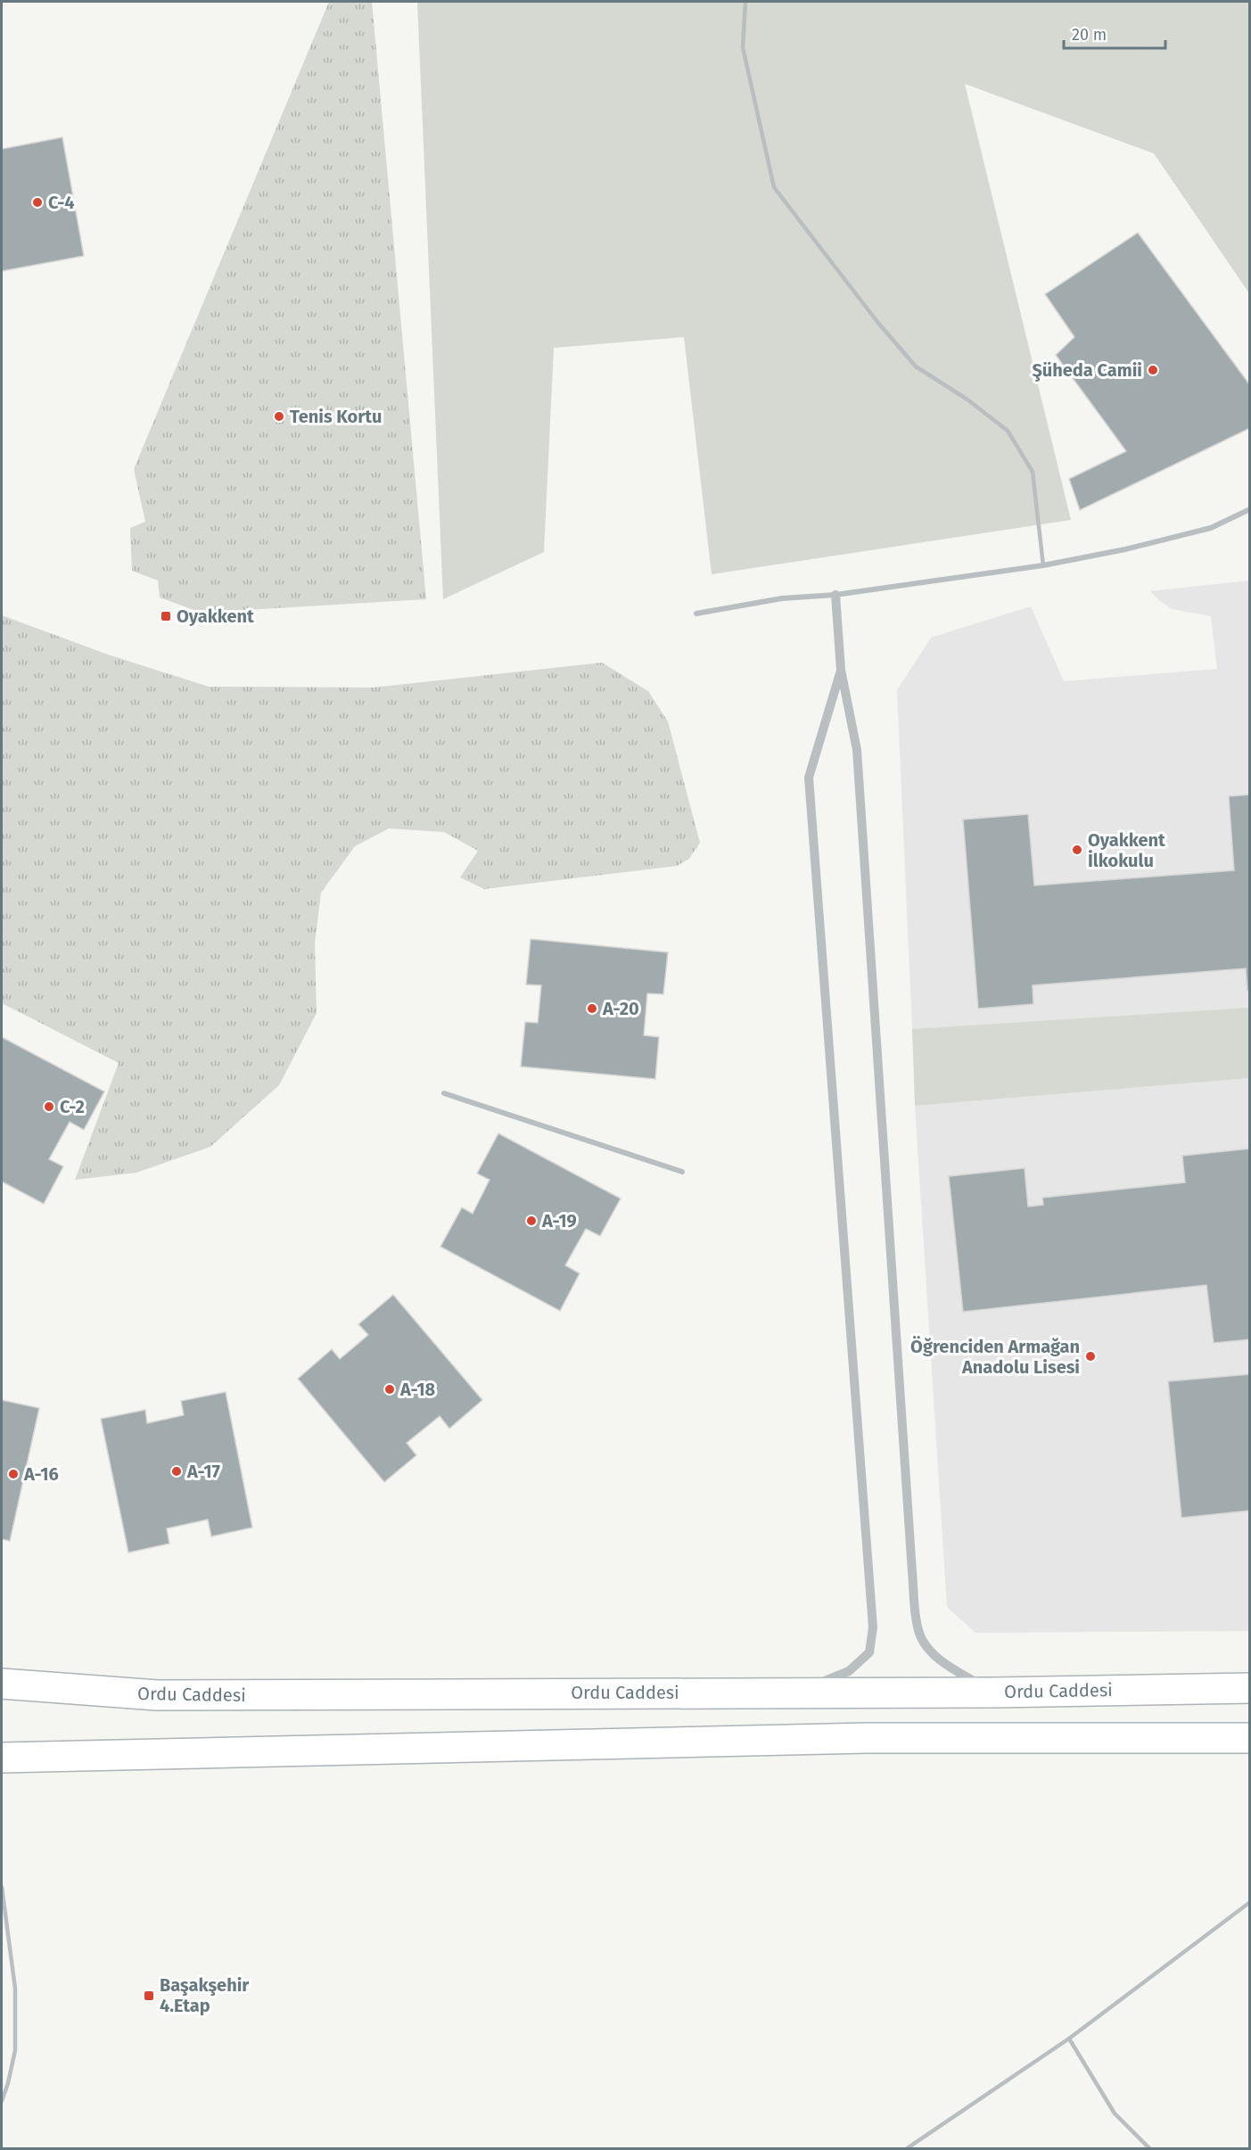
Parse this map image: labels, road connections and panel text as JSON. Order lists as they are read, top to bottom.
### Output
{
  "streets": {
    "main road": ["Ordu Caddesi"]
  },
  "places": {
    "other": [
      "C-4",
      "Şüheda Camii",
      "Tenis Kortu",
      "Oyakkent İlkokulu",
      "A-20",
      "C-2",
      "A-19",
      "Öğrenciden Armağan Anadolu Lisesi",
      "A-18",
      "A-17",
      "A-16"
    ],
    "transit": ["Oyakkent", "Başakşehir 4.Etap"]
  },
  "scale_bar": "20 m"
}
